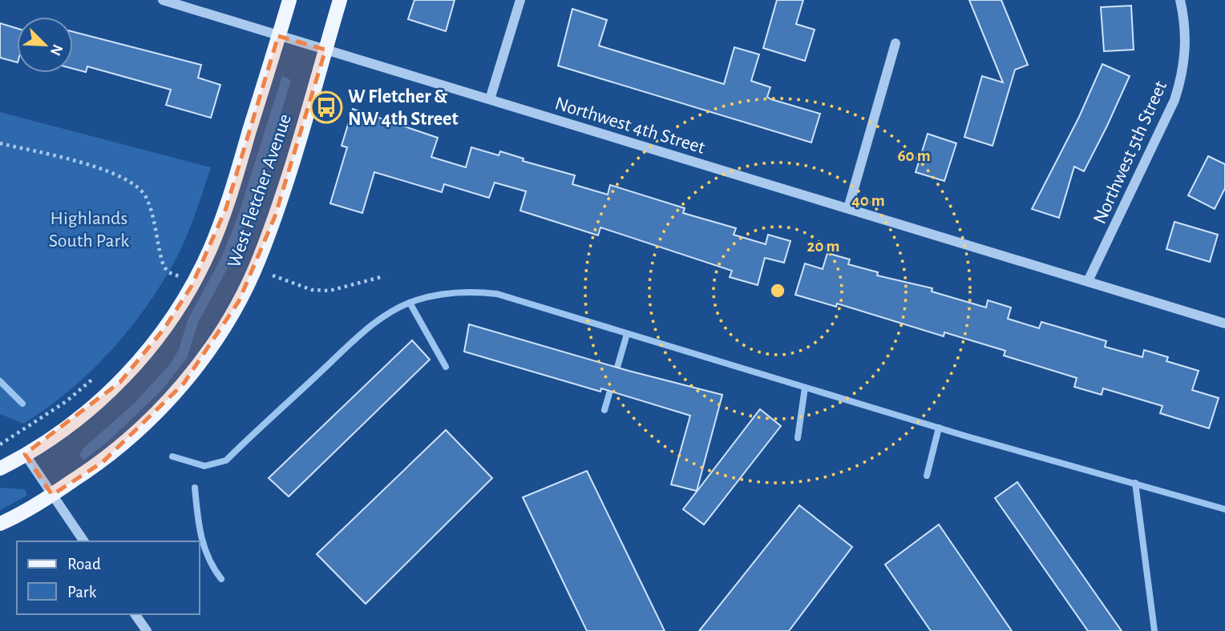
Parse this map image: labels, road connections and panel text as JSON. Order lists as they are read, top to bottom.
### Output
{
  "streets": {
    "main road": ["West Fletcher Avenue"],
    "street": ["Northwest 4th Street", "Northwest 5th Street"]
  },
  "crossings": [
    ["Northwest 4th Street", "Northwest 5th Street"],
    ["Northwest 4th Street", "West Fletcher Avenue"]
  ],
  "parks": ["Highlands South Park"],
  "places": {
    "bus stop": ["W Fletcher & NW 4th Street"]
  },
  "legend": ["Road", "Park"],
  "north": "bottom right",
  "rings": ["60 m", "40 m", "20 m"]
}
